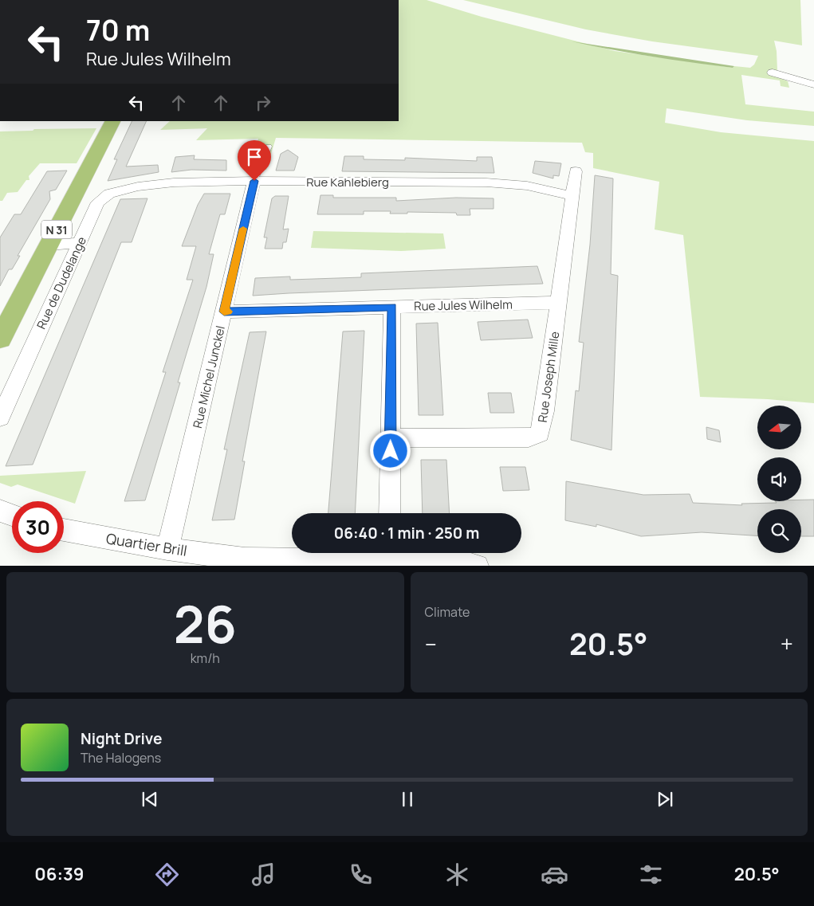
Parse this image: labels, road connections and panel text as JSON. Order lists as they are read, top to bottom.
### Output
{
  "streets": {
    "main road": ["N 31"],
    "street": [
      "Rue Kahlebierg",
      "Rue de Dudelange",
      "Rue Jules Wilhelm",
      "Rue Michel Junckel",
      "Rue Joseph Mille",
      "Quartier Brill"
    ]
  },
  "crossings": [
    ["Rue Kahlebierg", "Rue de Dudelange"],
    ["Rue Kahlebierg", "Rue Michel Junckel"],
    ["Rue Kahlebierg", "Rue Joseph Mille"],
    ["Rue Jules Wilhelm", "Rue Michel Junckel"],
    ["Rue Jules Wilhelm", "Rue Joseph Mille"],
    ["Rue Michel Junckel", "Quartier Brill"]
  ],
  "north": "left",
  "page": {
    "turn": ["70 m", "Rue Jules Wilhelm"],
    "limit": "30",
    "trip": "06:40 · 1 min · 250 m",
    "tile": [
      ["26", "km/h"],
      "Climate"
    ],
    "heat": ["−", "20.5°", "+"],
    "song": ["Night Drive", "The Halogens"],
    "tabs": ["06:39", "20.5°"]
  }
}
